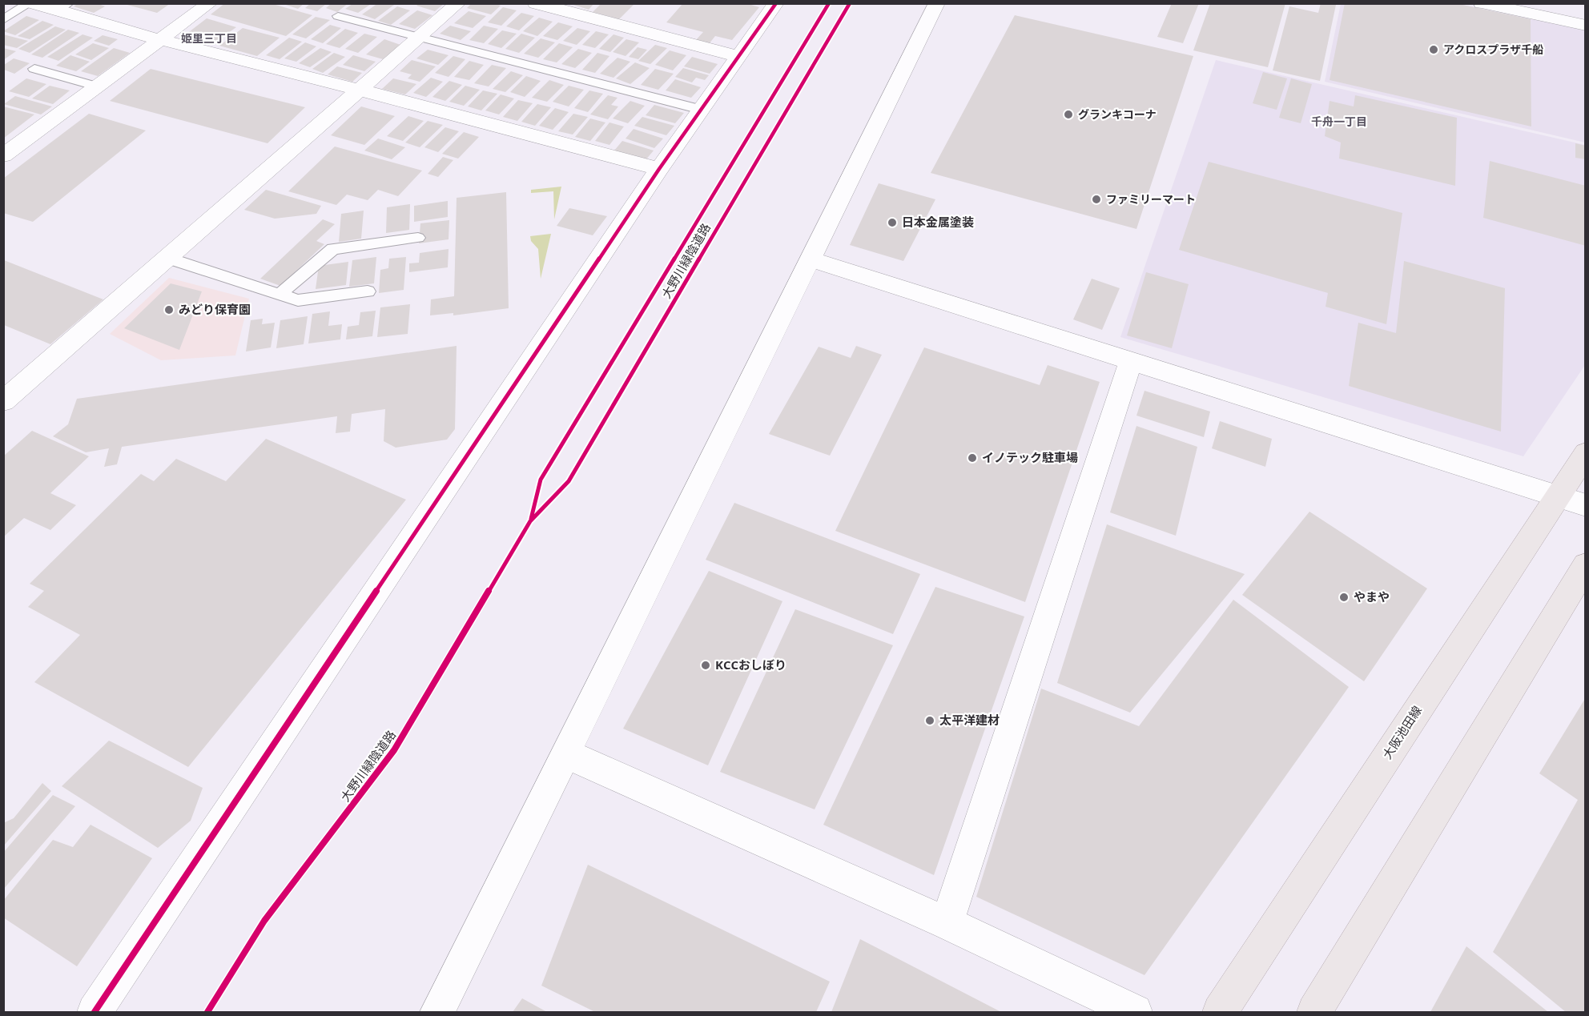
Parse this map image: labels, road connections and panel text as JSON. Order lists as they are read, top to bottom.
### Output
{
  "streets": {
    "main road": ["大阪池田線"],
    "cycle path": ["大野川緑陰道路"]
  },
  "districts": ["姫里三丁目", "千舟一丁目"],
  "places": [
    "アクロスプラザ千船",
    "グランキコーナ",
    "ファミリーマート",
    "日本金属塗装",
    "みどり保育園",
    "イノテック駐車場",
    "やまや",
    "KCCおしぼり",
    "太平洋建材"
  ]
}
